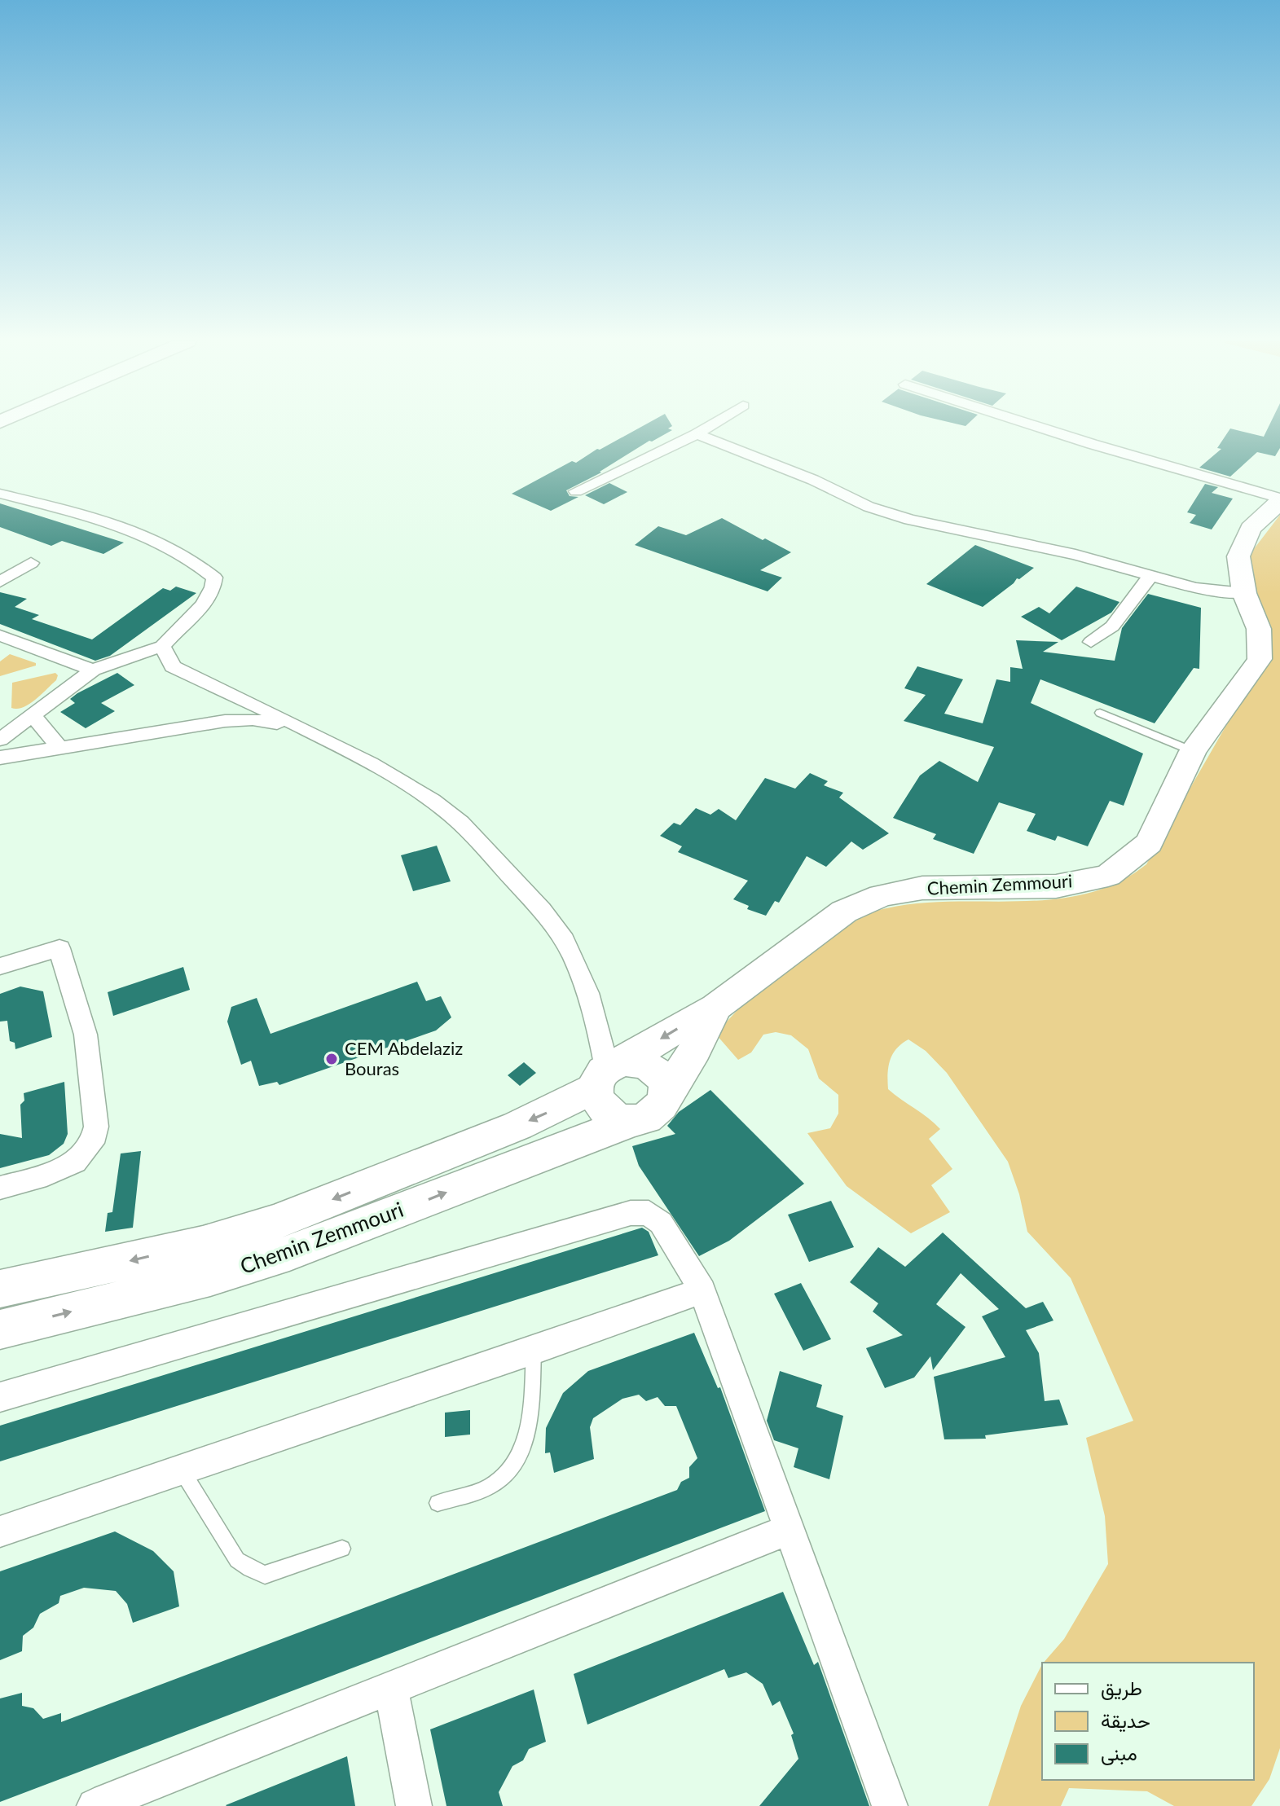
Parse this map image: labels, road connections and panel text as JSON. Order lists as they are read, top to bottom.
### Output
{
  "streets": {
    "street": ["Chemin Zemmouri"]
  },
  "places": ["CEM Abdelaziz Bouras"],
  "legend": ["طريق", "حديقة", "مبنى"]
}
